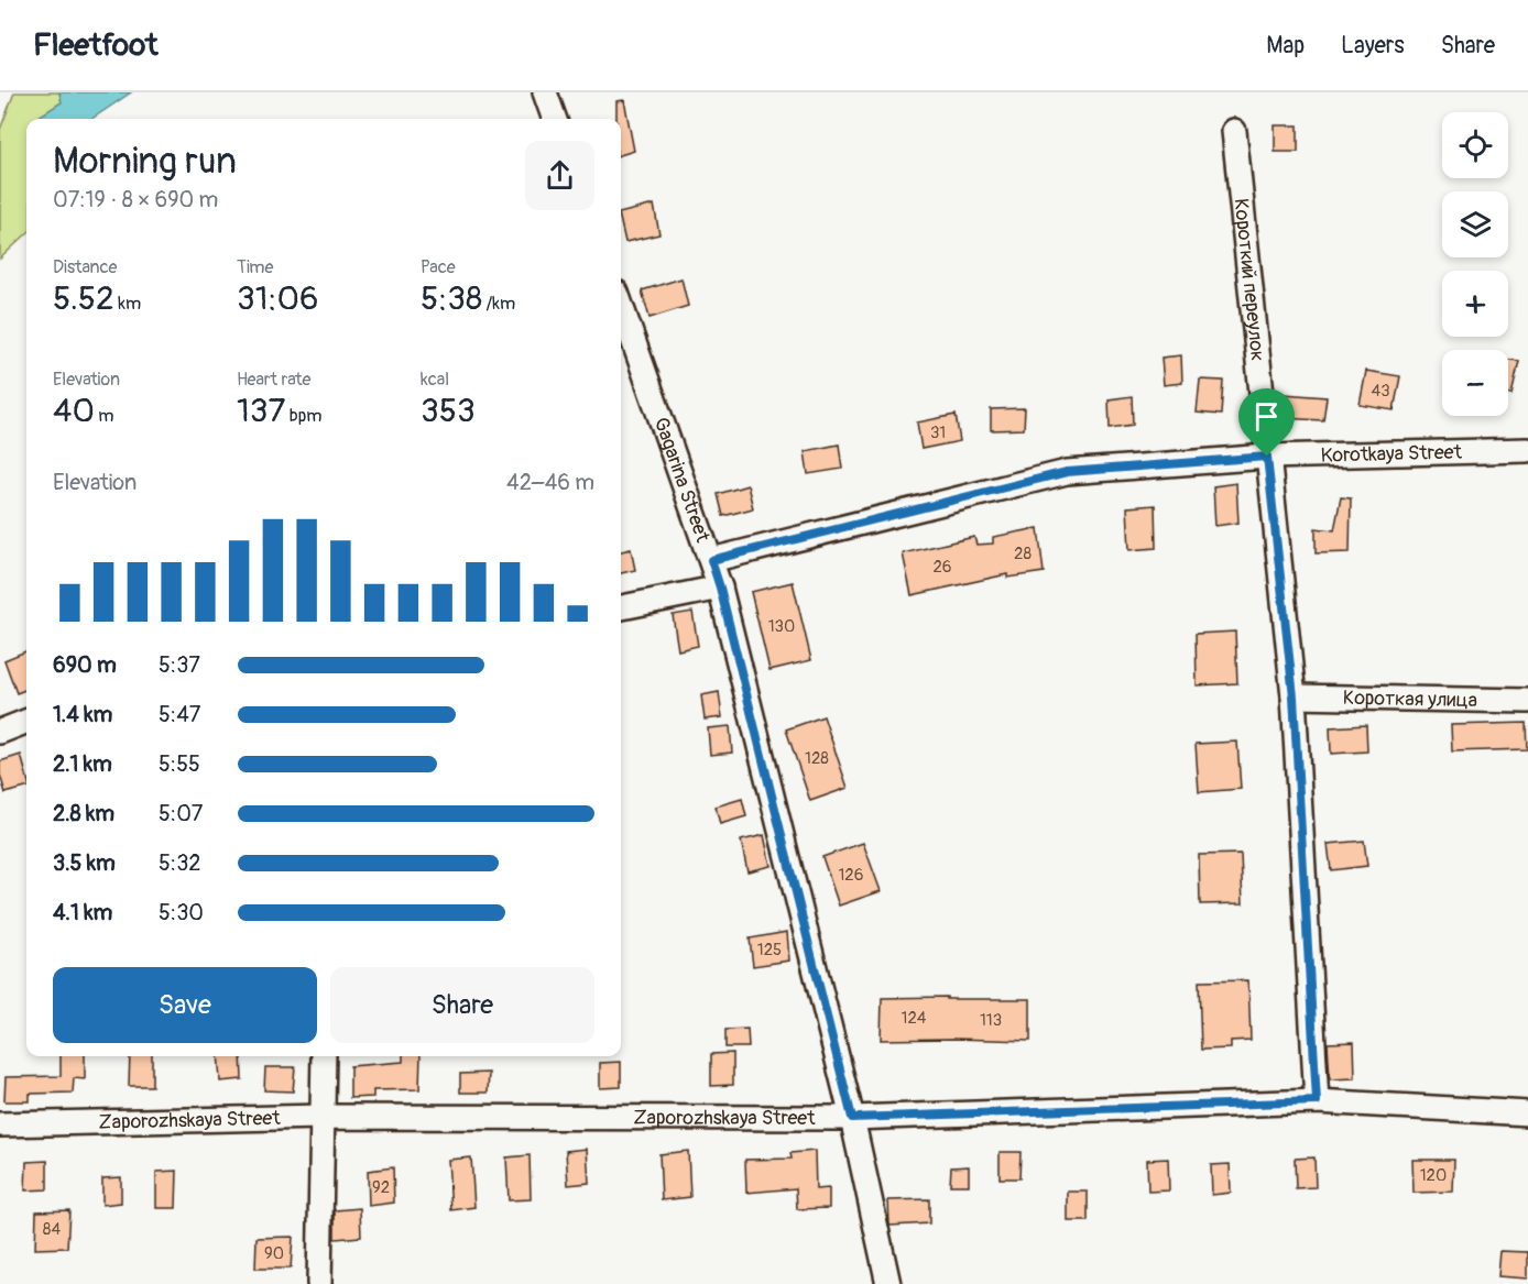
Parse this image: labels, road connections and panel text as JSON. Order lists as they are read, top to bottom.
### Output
{
  "streets": {
    "street": [
      "Короткий переулок",
      "Korotkaya Street",
      "Gagarina Street",
      "Короткая улица",
      "Zaporozhskaya Street"
    ]
  },
  "crossings": [
    ["Короткий переулок", "Korotkaya Street"],
    ["Короткий переулок", "Короткая улица"],
    ["Короткий переулок", "Zaporozhskaya Street"],
    ["Korotkaya Street", "Gagarina Street"],
    ["Gagarina Street", "Zaporozhskaya Street"]
  ],
  "house_numbers": [
    "43",
    "31",
    "28",
    "26",
    "130",
    "128",
    "126",
    "125",
    "124",
    "113",
    "120",
    "92",
    "84",
    "90"
  ],
  "page": {
    "header": "Fleetfoot",
    "nav": ["Map", "Layers", "Share"],
    "map_buttons": ["+", "−"],
    "heading": ["Morning run", "07:19 · 8 × 690 m"],
    "stats": [
      ["Distance", "5.52 km"],
      ["Time", "31:06"],
      ["Pace", "5:38 /km"],
      ["Elevation", "40 m"],
      ["Heart rate", "137 bpm"],
      ["kcal", "353"]
    ],
    "chart": ["Elevation", "42–46 m"],
    "list": [
      {
        "name": "690 m",
        "note": "5:37"
      },
      {
        "name": "1.4 km",
        "note": "5:47"
      },
      {
        "name": "2.1 km",
        "note": "5:55"
      },
      {
        "name": "2.8 km",
        "note": "5:07"
      },
      {
        "name": "3.5 km",
        "note": "5:32"
      },
      {
        "name": "4.1 km",
        "note": "5:30"
      }
    ],
    "buttons": ["Save", "Share"]
  }
}
